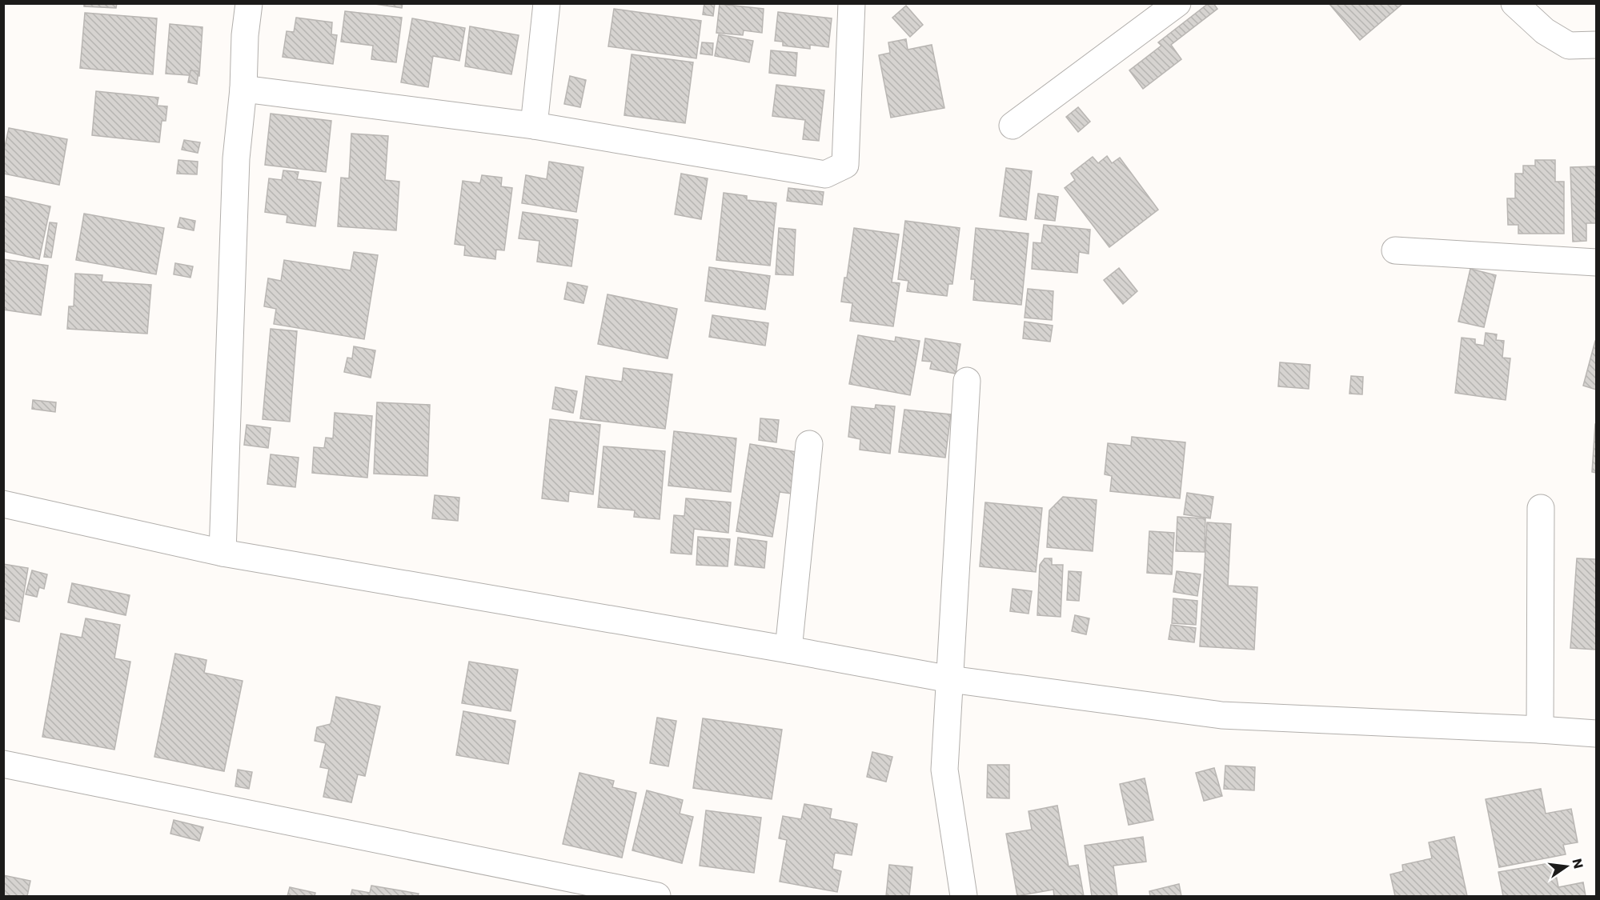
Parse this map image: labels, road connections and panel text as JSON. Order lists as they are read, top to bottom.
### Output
{
  "north": "right"
}
